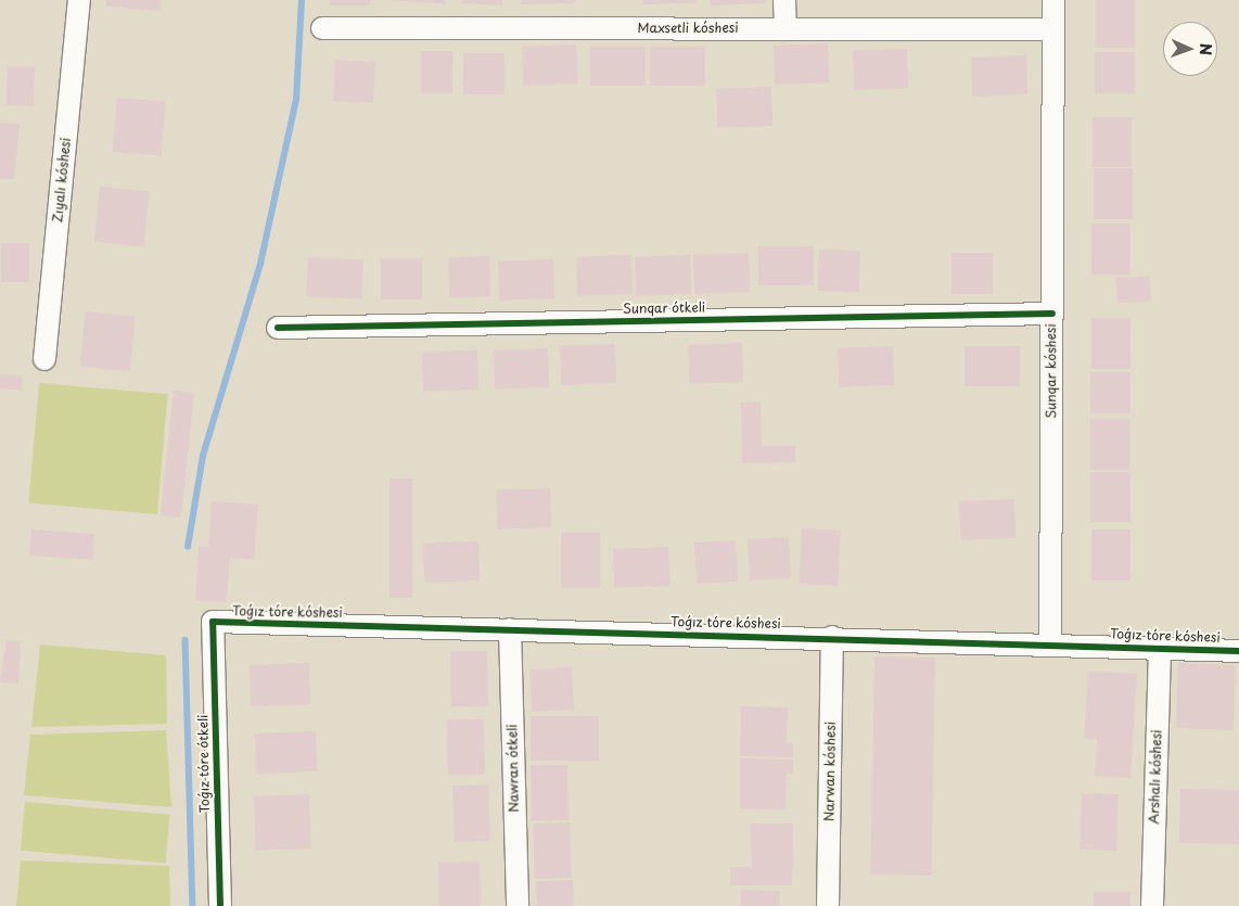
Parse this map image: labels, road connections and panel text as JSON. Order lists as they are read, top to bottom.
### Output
{
  "streets": {
    "street": [
      "Maxsetli kóshesi",
      "Zıyalı kóshesi",
      "Sunqar ótkeli",
      "Sunqar kóshesi",
      "Toǵız tóre kóshesi",
      "Toǵız tóre ótkeli",
      "Nawran ótkeli",
      "Narwan kóshesi",
      "Arshalı kóshesi"
    ]
  },
  "crossings": [
    ["Maxsetli kóshesi", "Sunqar kóshesi"],
    ["Sunqar ótkeli", "Sunqar kóshesi"],
    ["Sunqar kóshesi", "Toǵız tóre kóshesi"],
    ["Toǵız tóre kóshesi", "Toǵız tóre ótkeli"],
    ["Toǵız tóre kóshesi", "Nawran ótkeli"],
    ["Toǵız tóre kóshesi", "Narwan kóshesi"],
    ["Toǵız tóre kóshesi", "Arshalı kóshesi"]
  ],
  "north": "right"
}
